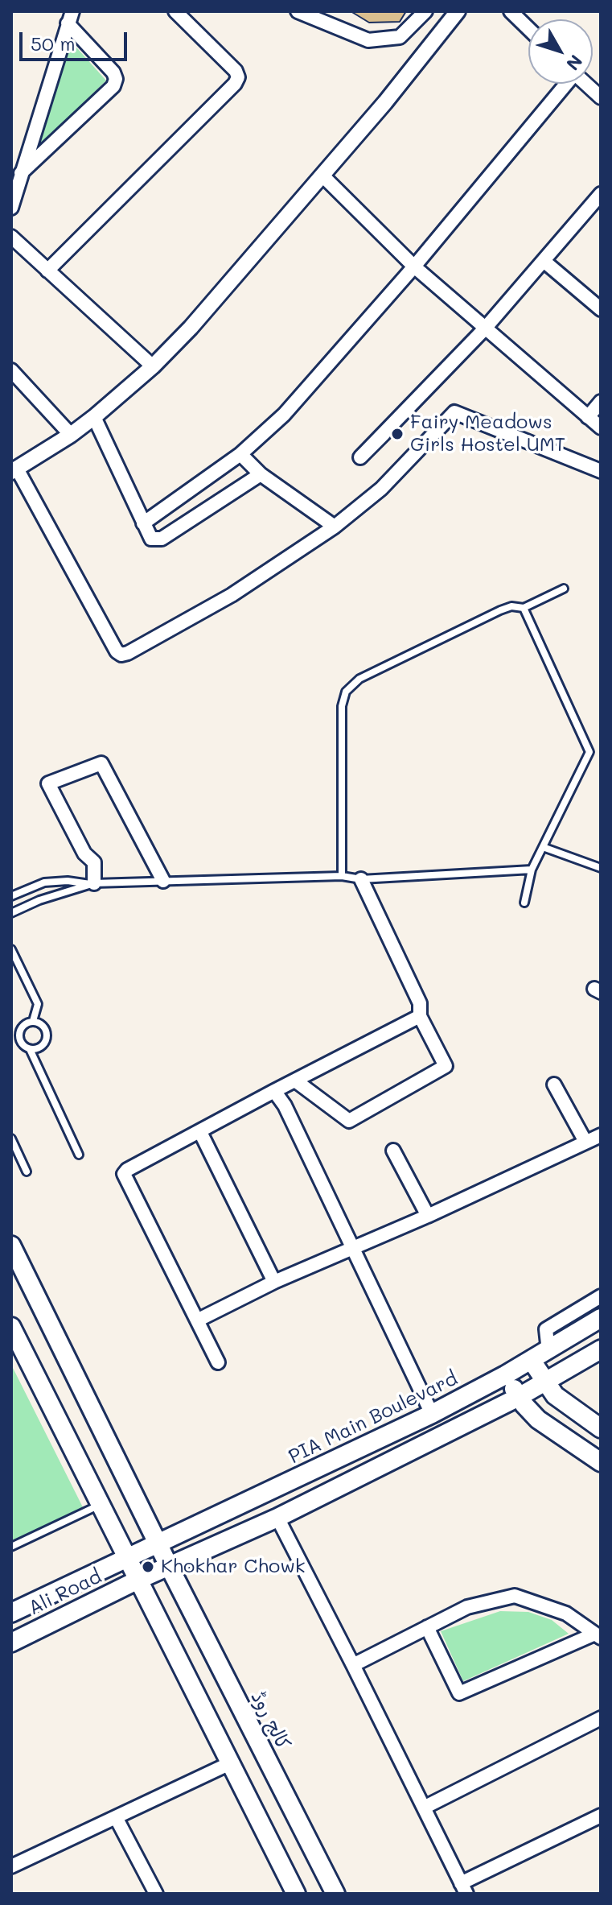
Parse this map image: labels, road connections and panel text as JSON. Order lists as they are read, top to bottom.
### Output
{
  "streets": {
    "main road": ["PIA Main Boulevard", "Ali Road", "کالج روڈ"]
  },
  "crossings": [
    ["PIA Main Boulevard", "Ali Road"],
    ["PIA Main Boulevard", "کالج روڈ"],
    ["Ali Road", "کالج روڈ"]
  ],
  "places": ["Fairy Meadows Girls Hostel UMT", "Khokhar Chowk"],
  "scale_bar": "50 m",
  "north": "bottom right"
}
